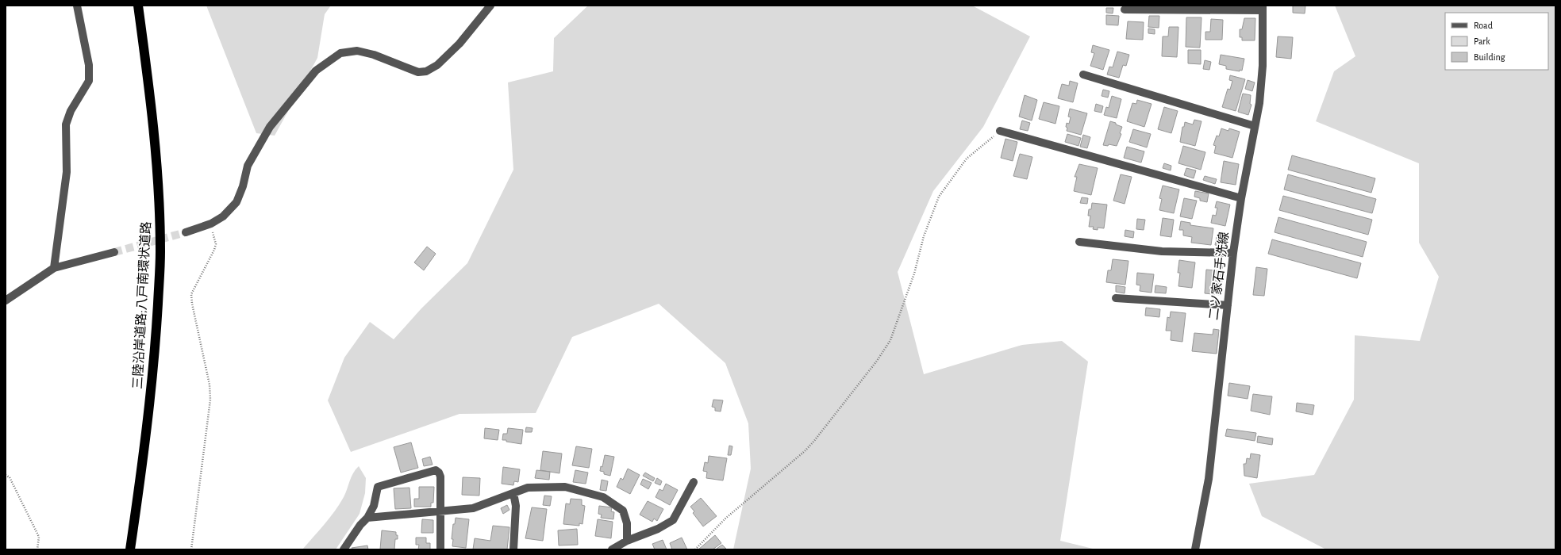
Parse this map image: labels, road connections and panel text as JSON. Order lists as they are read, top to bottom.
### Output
{
  "streets": {
    "highway": ["三陸沿岸道路;八戸南環状道路"],
    "street": ["二ツ家石手洗線"]
  },
  "legend": ["Road", "Park", "Building"]
}
